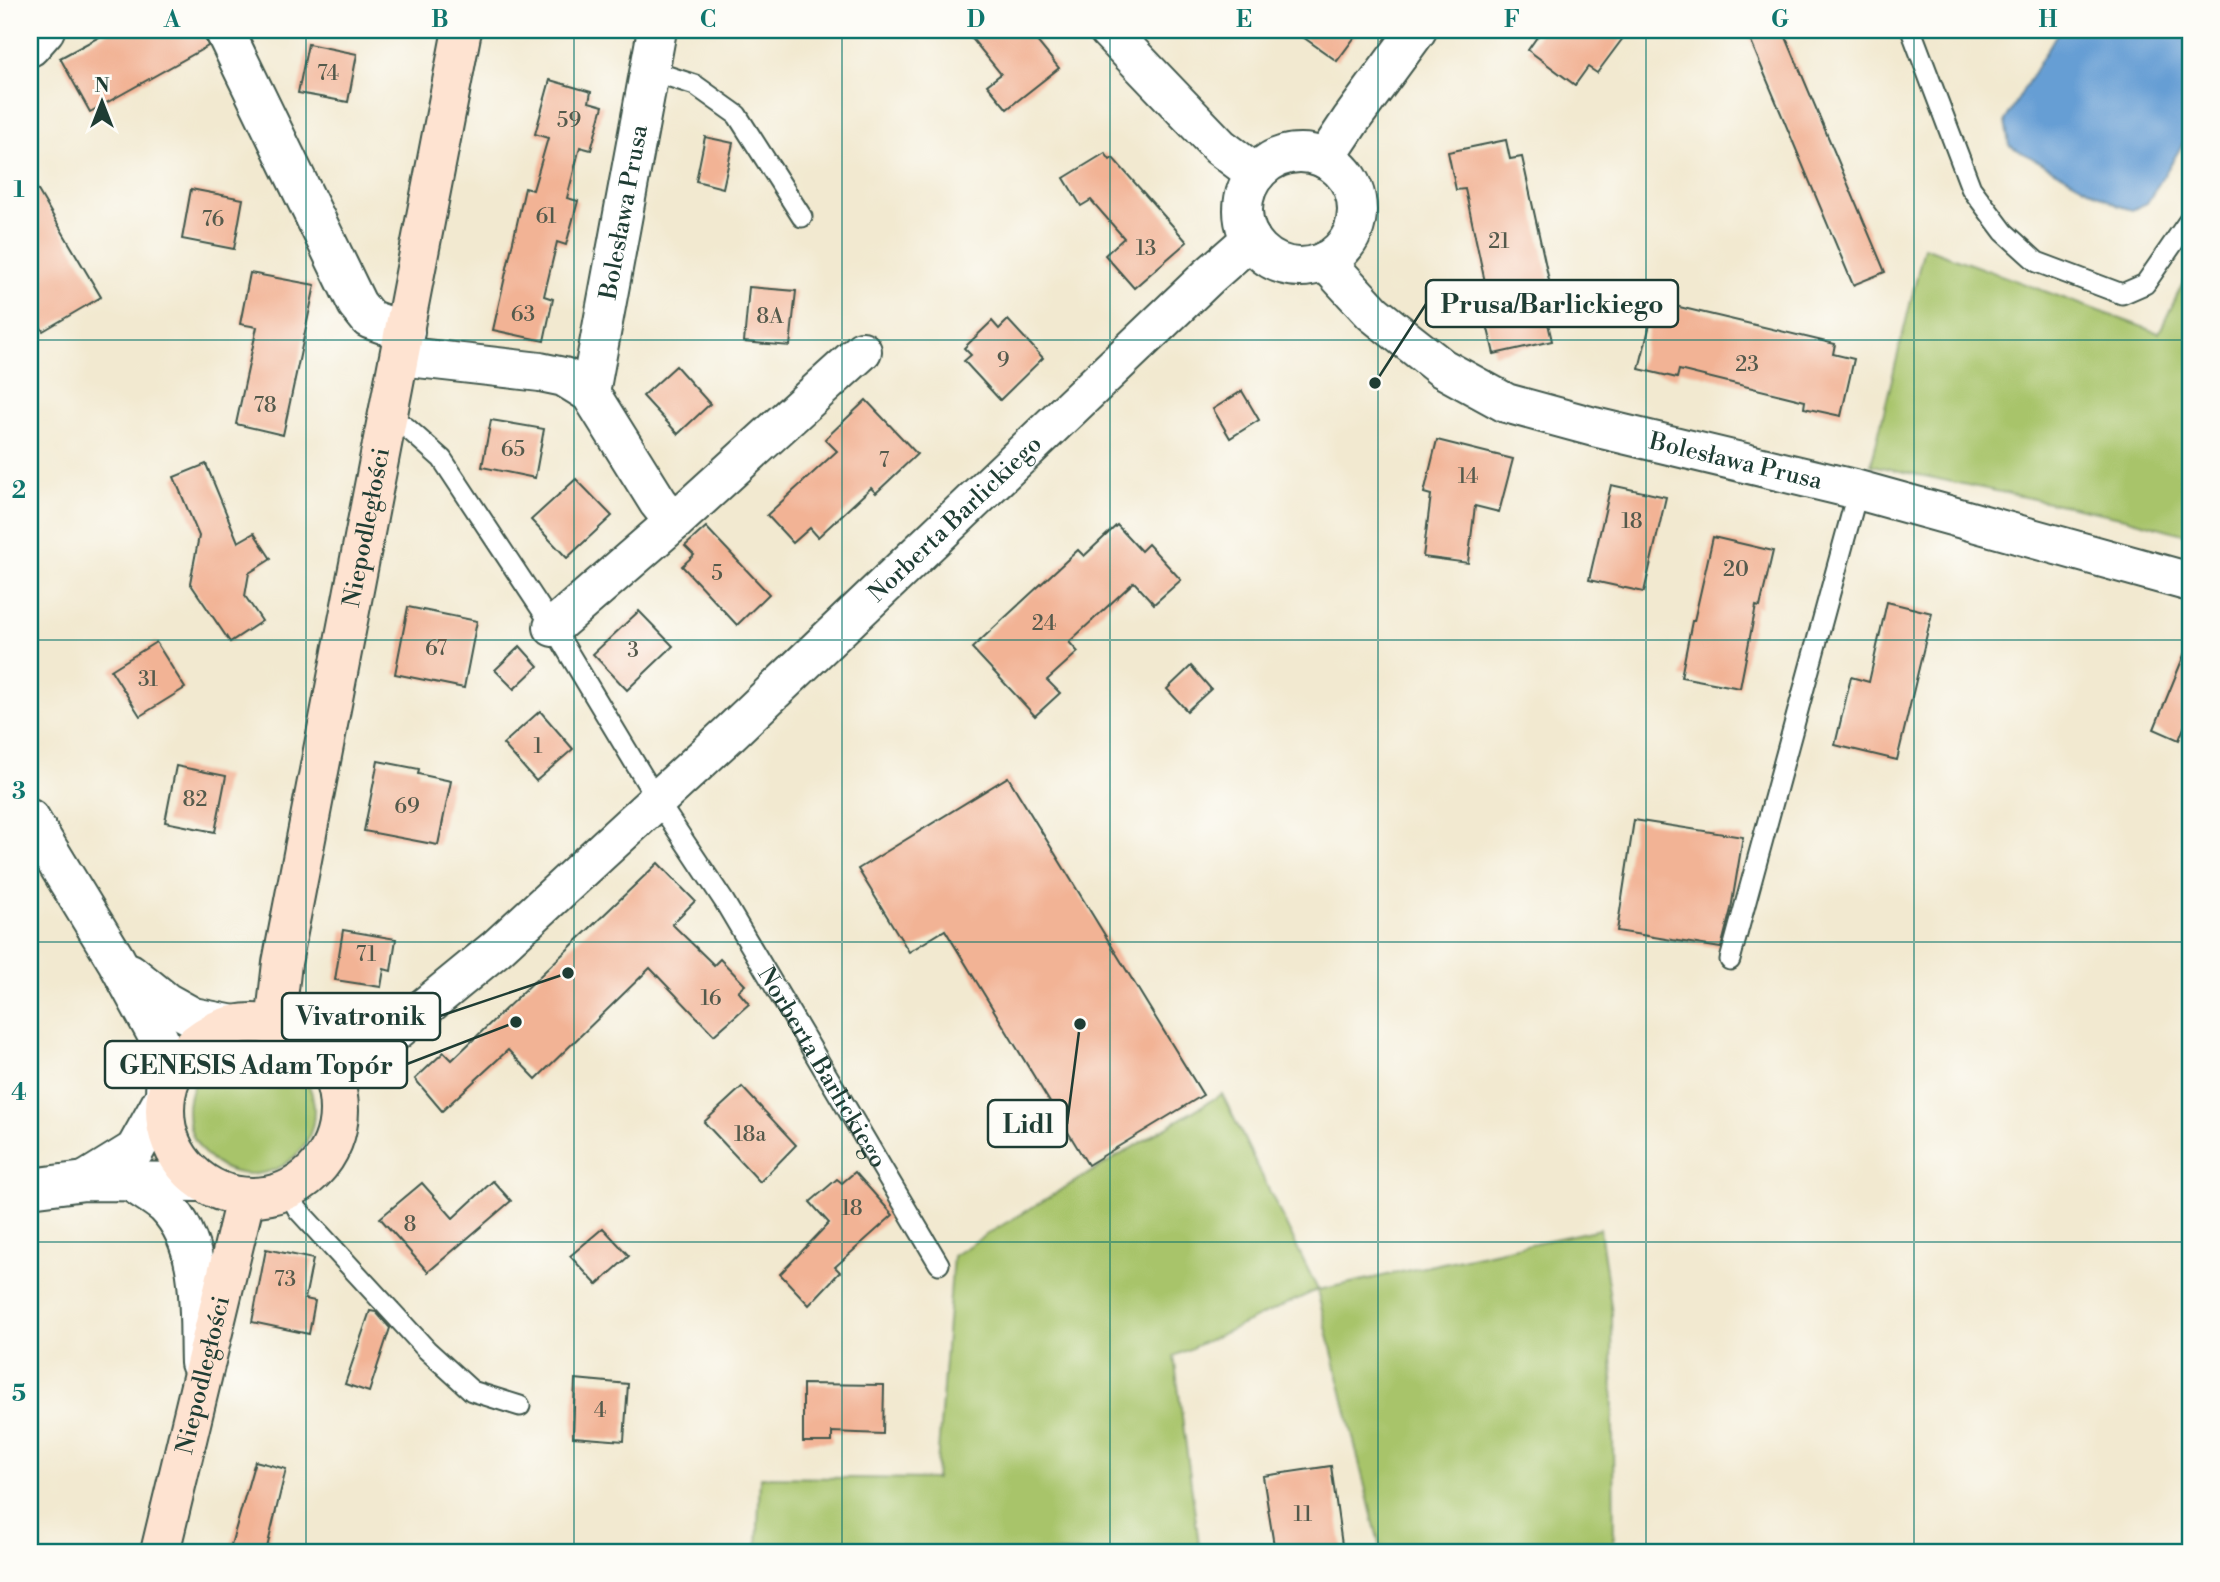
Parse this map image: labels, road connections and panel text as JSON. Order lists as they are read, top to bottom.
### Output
{
  "streets": {
    "street": ["Bolesława Prusa", "Norberta Barlickiego", "Niepodległości"]
  },
  "crossings": [
    ["Bolesława Prusa", "Norberta Barlickiego"],
    ["Norberta Barlickiego", "Niepodległości"]
  ],
  "places": [
    "Prusa/Barlickiego",
    "Vivatronik",
    "GENESIS Adam Topór",
    "Lidl"
  ],
  "house_numbers": [
    "74",
    "59",
    "61",
    "76",
    "21",
    "13",
    "63",
    "8A",
    "9",
    "23",
    "78",
    "65",
    "7",
    "14",
    "18",
    "20",
    "5",
    "24",
    "67",
    "3",
    "31",
    "1",
    "82",
    "69",
    "71",
    "16",
    "18a",
    "18",
    "8",
    "73",
    "4",
    "11"
  ],
  "north": "top",
  "grid": {
    "columns": [
      "A",
      "B",
      "C",
      "D",
      "E",
      "F",
      "G",
      "H"
    ],
    "rows": [
      "1",
      "2",
      "3",
      "4",
      "5"
    ]
  }
}
